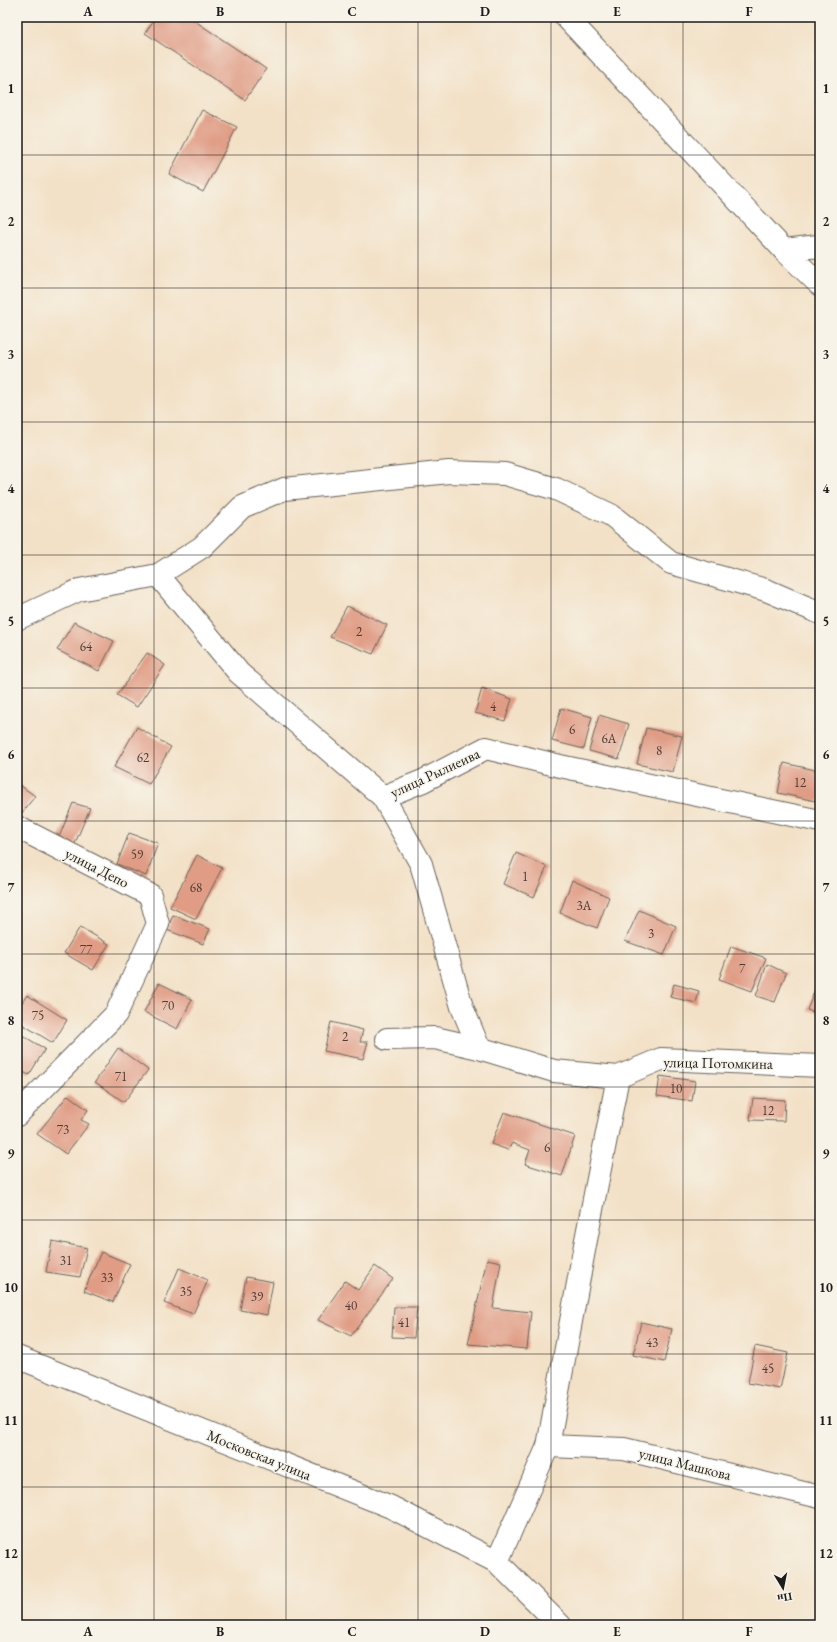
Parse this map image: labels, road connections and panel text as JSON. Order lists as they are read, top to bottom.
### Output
{
  "streets": {
    "street": [
      "улица Рылиеива",
      "улица Депо",
      "улица Потомкина",
      "Московская улица",
      "улица Машкова"
    ]
  },
  "crossings": [
    ["улица Рылиеива", "улица Потомкина"]
  ],
  "house_numbers": [
    "2",
    "64",
    "4",
    "6",
    "6А",
    "8",
    "62",
    "12",
    "59",
    "1",
    "68",
    "3А",
    "3",
    "77",
    "7",
    "70",
    "75",
    "2",
    "71",
    "10",
    "12",
    "73",
    "6",
    "31",
    "33",
    "35",
    "39",
    "40",
    "41",
    "43",
    "45"
  ],
  "north": "bottom",
  "grid": {
    "columns": [
      "A",
      "B",
      "C",
      "D",
      "E",
      "F"
    ],
    "rows": [
      "1",
      "2",
      "3",
      "4",
      "5",
      "6",
      "7",
      "8",
      "9",
      "10",
      "11",
      "12"
    ]
  }
}
